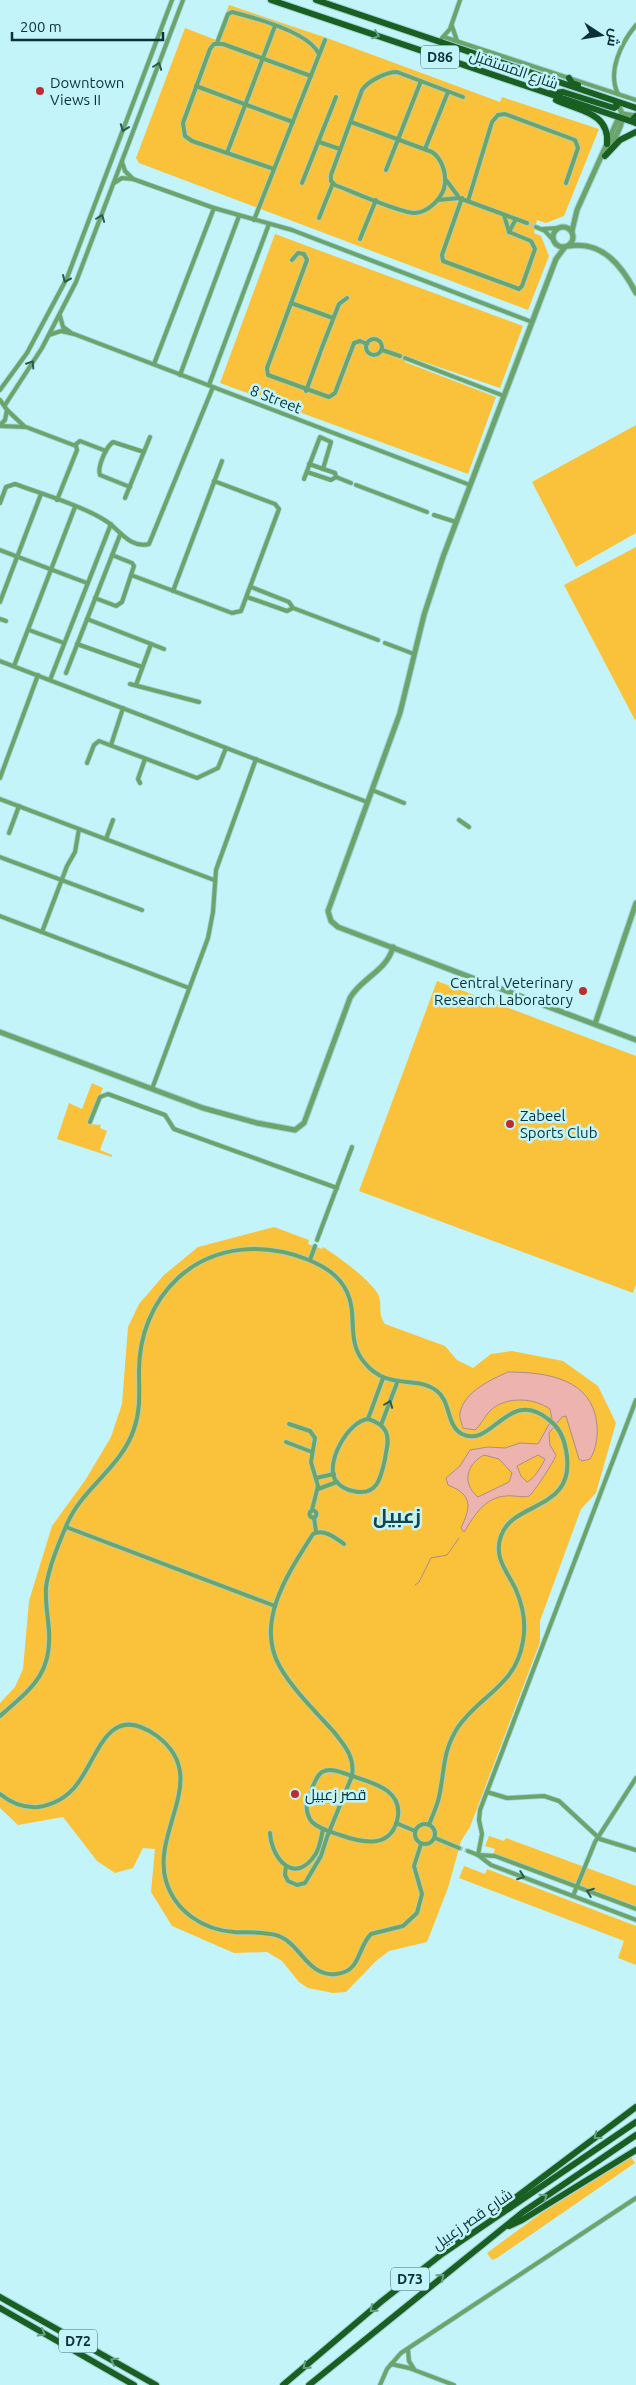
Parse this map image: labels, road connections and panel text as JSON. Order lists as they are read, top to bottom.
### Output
{
  "streets": {
    "main road": [
      "D86",
      "شارع المستقبل",
      "شارع قصر زعبيل",
      "D73",
      "D72"
    ],
    "street": ["8 Street"]
  },
  "districts": ["زعبيل"],
  "places": [
    "Downtown Views II",
    "Central Veterinary Research Laboratory",
    "Zabeel Sports Club",
    "قصر زعبيل"
  ],
  "scale_bar": "200 m",
  "north": "right"
}
